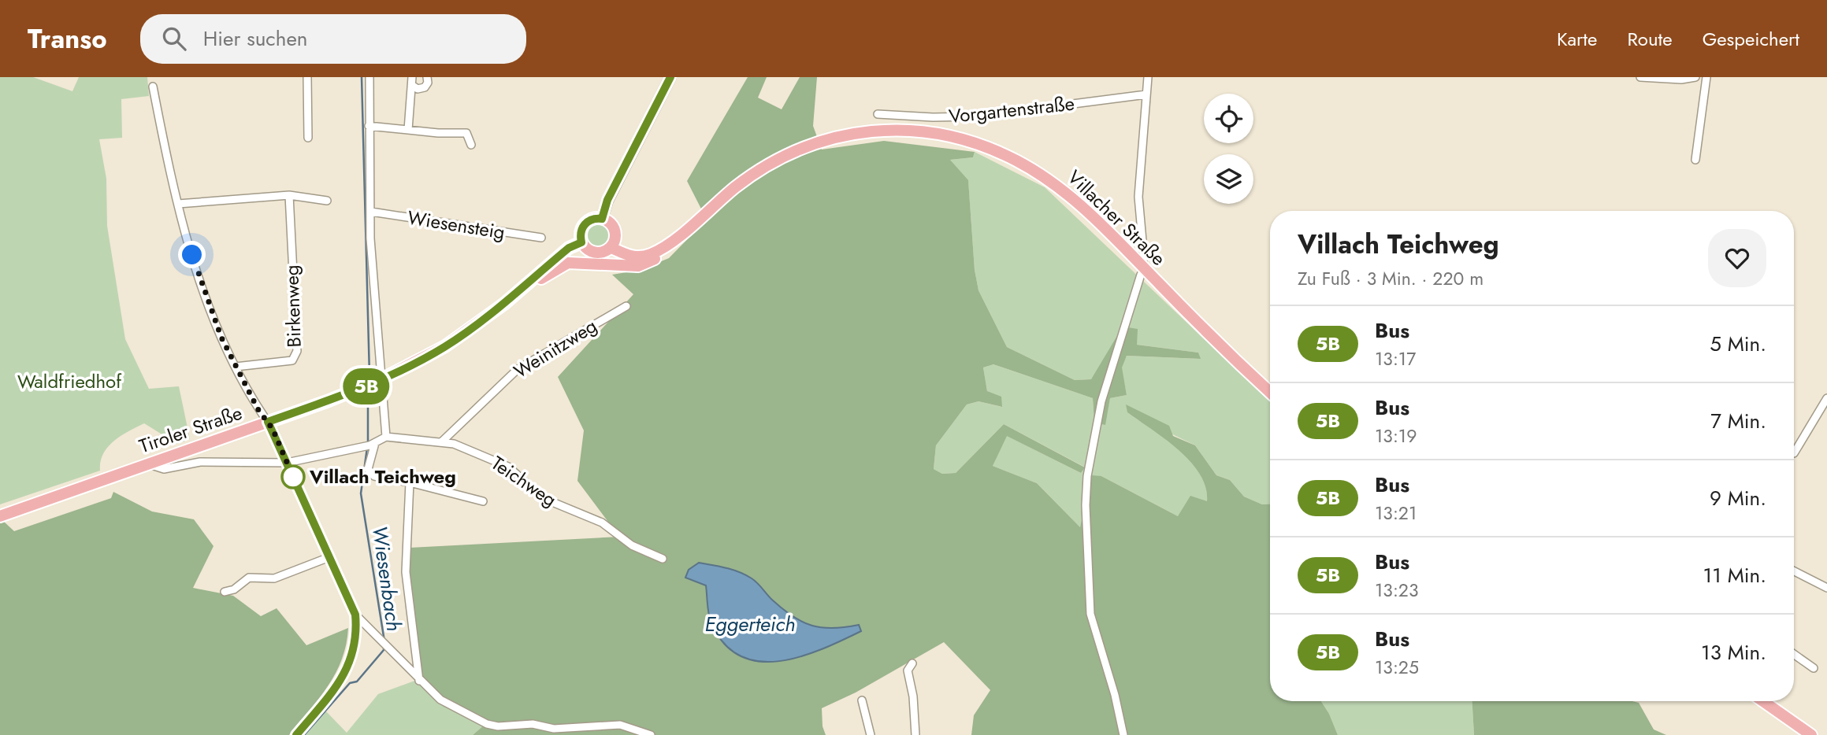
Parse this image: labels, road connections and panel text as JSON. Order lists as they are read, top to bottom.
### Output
{
  "streets": {
    "main road": ["Villacher Straße", "Tiroler Straße"],
    "street": [
      "Vorgartenstraße",
      "Wiesensteig",
      "Birkenweg",
      "Weinitzweg",
      "Teichweg"
    ]
  },
  "crossings": [
    ["Weinitzweg", "Teichweg"]
  ],
  "water": ["Wiesenbach", "Eggerteich"],
  "parks": ["Waldfriedhof"],
  "places": ["Villach Teichweg"],
  "lines": ["bus line 5B"],
  "page": {
    "header": "Transo",
    "search": "Hier suchen",
    "nav": ["Karte", "Route", "Gespeichert"],
    "on_map": "5B",
    "heading": ["Villach Teichweg", "Zu Fuß · 3 Min. · 220 m"],
    "list": [
      {
        "mark": "5B",
        "name": "Bus",
        "note": "13:17",
        "value": "5 Min."
      },
      {
        "mark": "5B",
        "name": "Bus",
        "note": "13:19",
        "value": "7 Min."
      },
      {
        "mark": "5B",
        "name": "Bus",
        "note": "13:21",
        "value": "9 Min."
      },
      {
        "mark": "5B",
        "name": "Bus",
        "note": "13:23",
        "value": "11 Min."
      },
      {
        "mark": "5B",
        "name": "Bus",
        "note": "13:25",
        "value": "13 Min."
      }
    ]
  }
}
